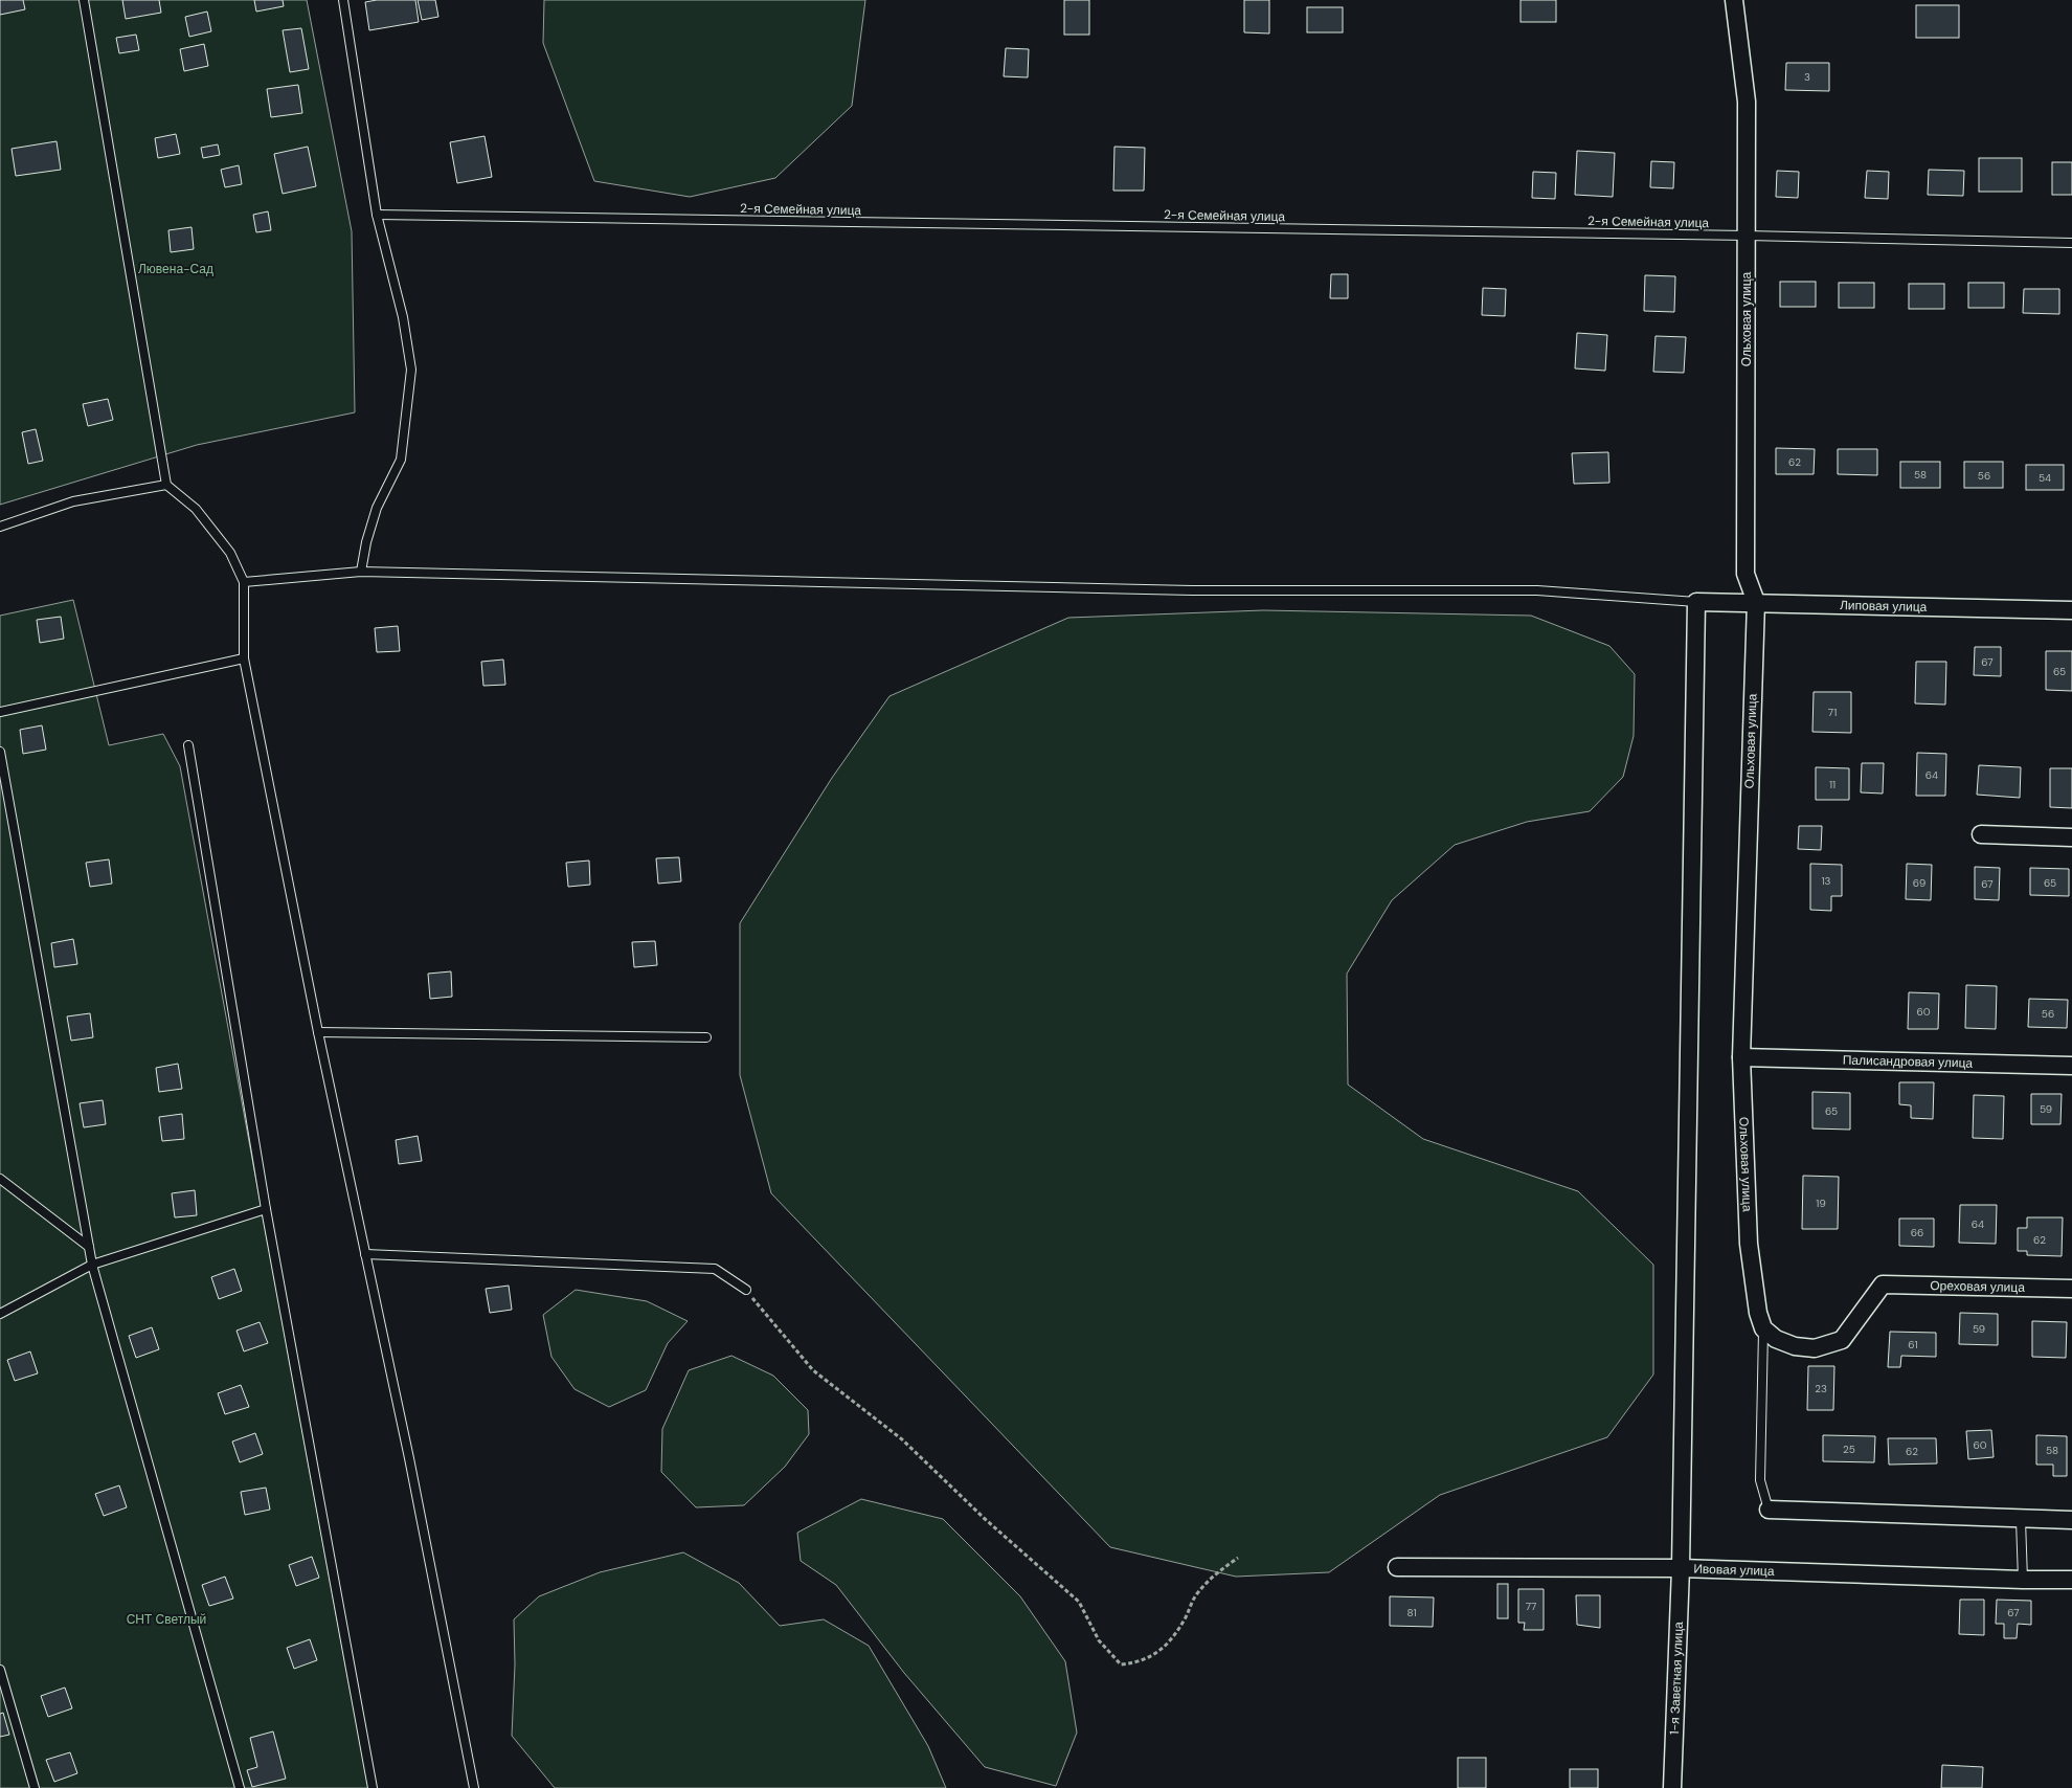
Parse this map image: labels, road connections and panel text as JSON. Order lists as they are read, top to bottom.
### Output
{
  "streets": {
    "street": [
      "Ольховая улица",
      "Липовая улица",
      "Палисандровая улица",
      "Ореховая улица",
      "Ивовая улица",
      "1-я Заветная улица"
    ],
    "lane": ["2-я Семейная улица"]
  },
  "crossings": [
    ["2-я Семейная улица", "Ольховая улица"],
    ["Ольховая улица", "Липовая улица"],
    ["Ольховая улица", "Палисандровая улица"],
    ["Ольховая улица", "Ореховая улица"],
    ["Липовая улица", "1-я Заветная улица"],
    ["Ивовая улица", "1-я Заветная улица"]
  ],
  "parks": ["Лювена-Сад", "СНТ Светлый"],
  "house_numbers": [
    "3",
    "62",
    "58",
    "56",
    "54",
    "67",
    "65",
    "71",
    "64",
    "11",
    "13",
    "69",
    "65",
    "67",
    "60",
    "56",
    "59",
    "65",
    "19",
    "64",
    "66",
    "62",
    "59",
    "61",
    "23",
    "60",
    "25",
    "58",
    "62",
    "77",
    "81",
    "67"
  ]
}
